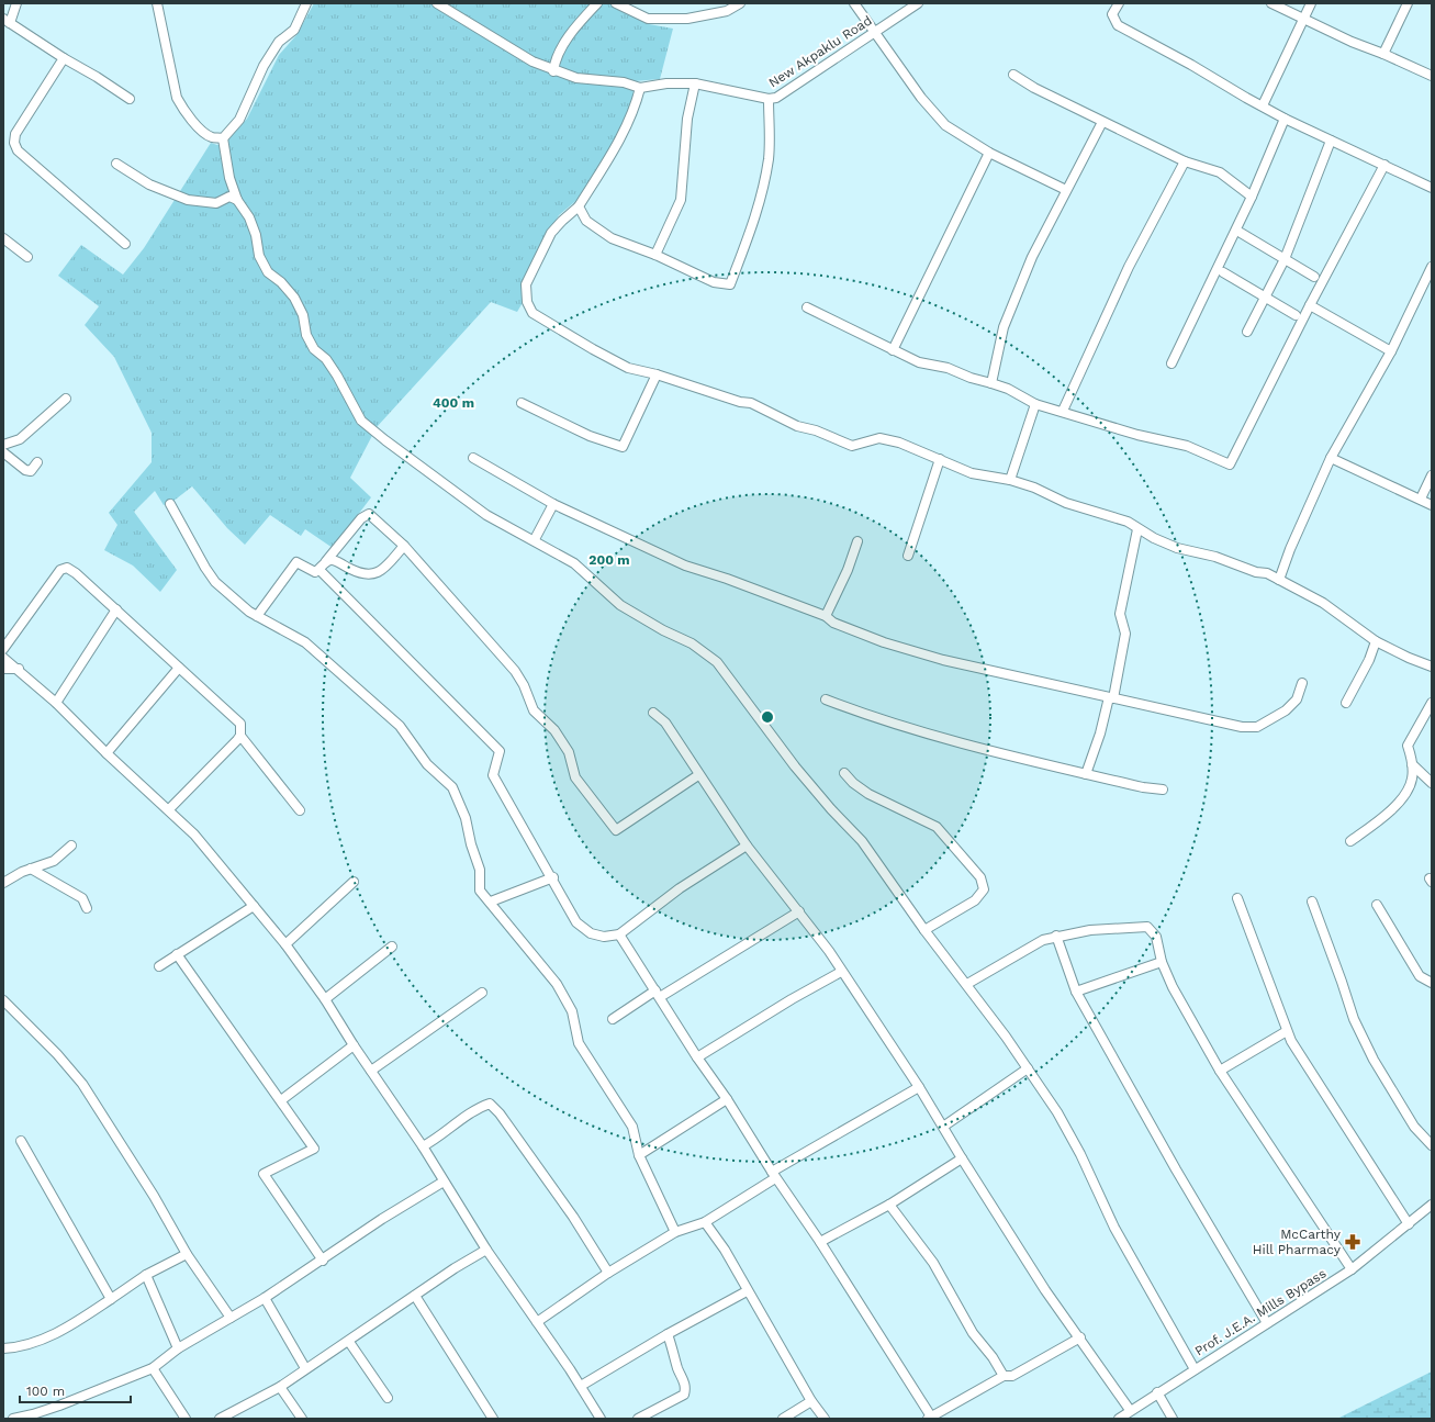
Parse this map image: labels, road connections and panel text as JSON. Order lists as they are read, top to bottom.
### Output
{
  "streets": {
    "street": ["New Akpaklu Road", "Prof. J.E.A. Mills Bypass"]
  },
  "places": {
    "pharmacy": ["McCarthy Hill Pharmacy"]
  },
  "scale_bar": "100 m",
  "rings": ["400 m", "200 m"]
}
